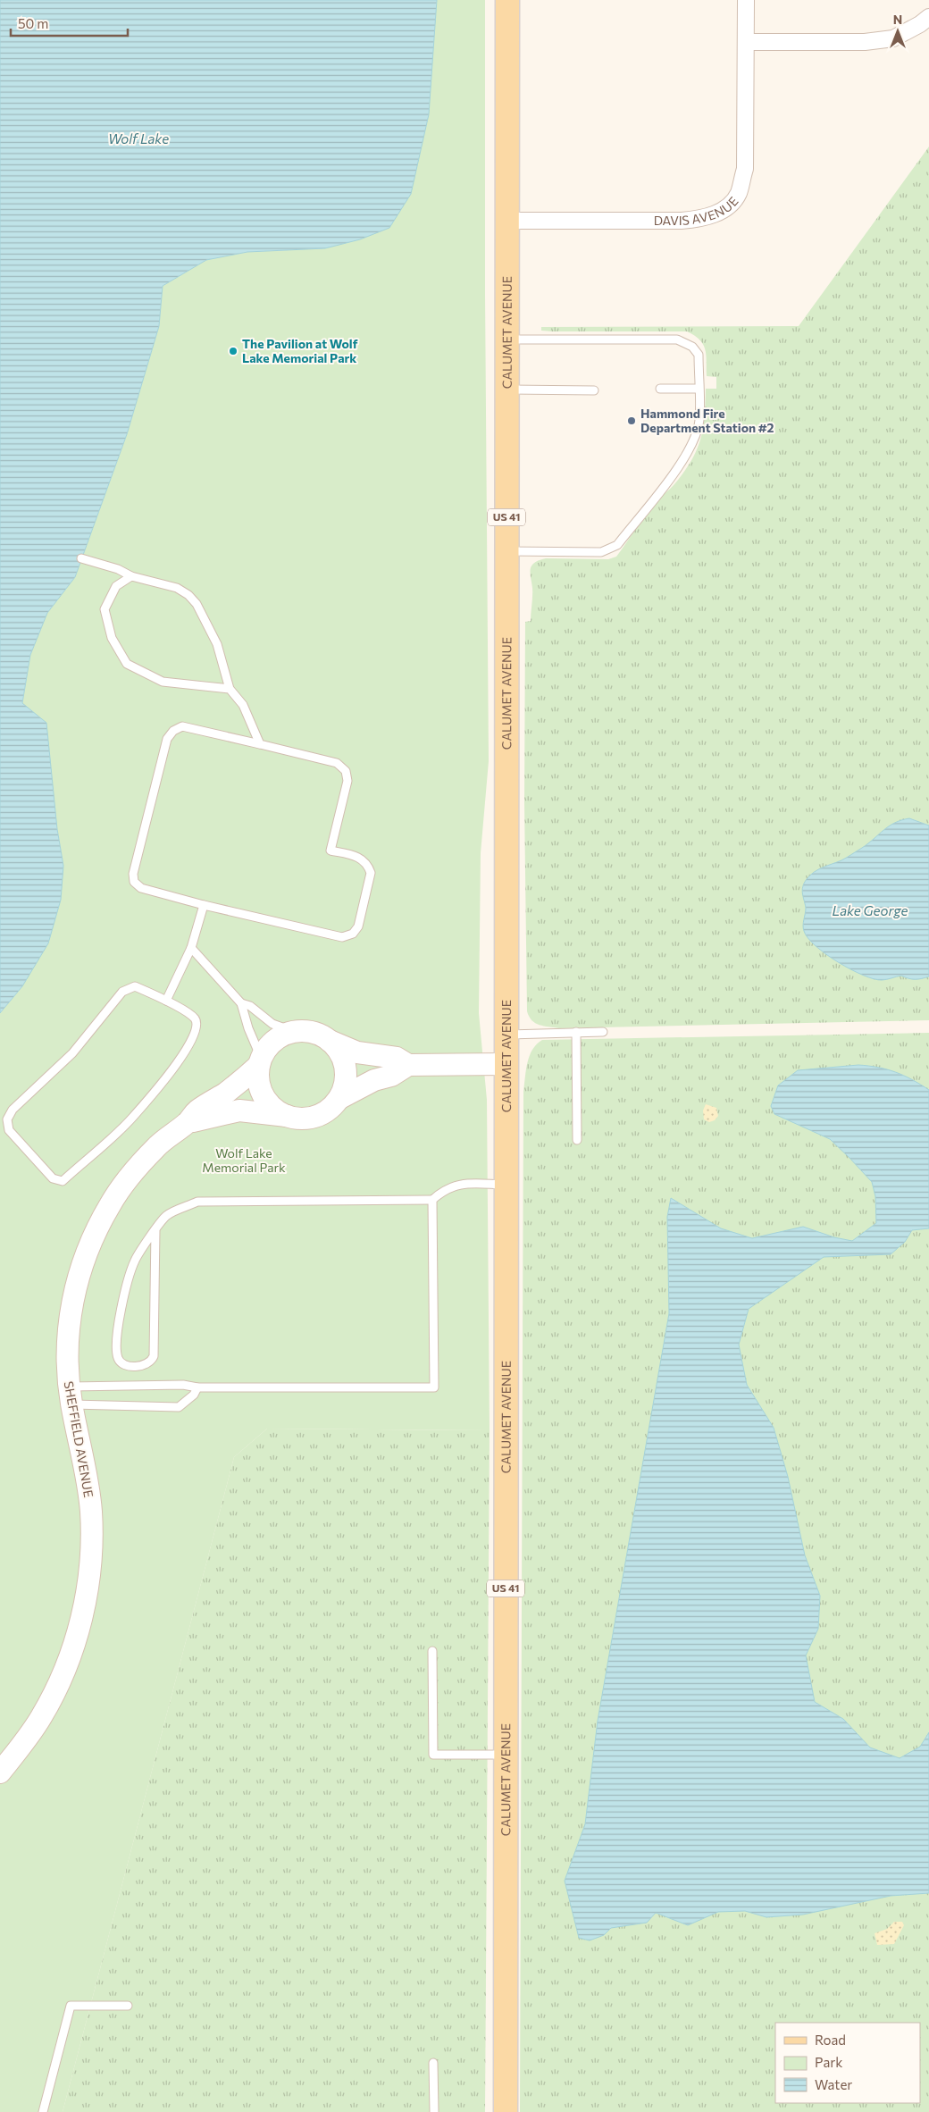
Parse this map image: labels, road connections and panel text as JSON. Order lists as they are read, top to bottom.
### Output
{
  "streets": {
    "main road": ["CALUMET AVENUE", "US 41", "SHEFFIELD AVENUE"],
    "street": ["DAVIS AVENUE"]
  },
  "crossings": [
    ["DAVIS AVENUE", "CALUMET AVENUE"]
  ],
  "water": ["Wolf Lake", "Lake George"],
  "parks": ["Wolf Lake Memorial Park"],
  "places": ["The Pavilion at Wolf Lake Memorial Park", "Hammond Fire Department Station #2"],
  "legend": ["Road", "Park", "Water"],
  "scale_bar": "50 m",
  "north": "top"
}
